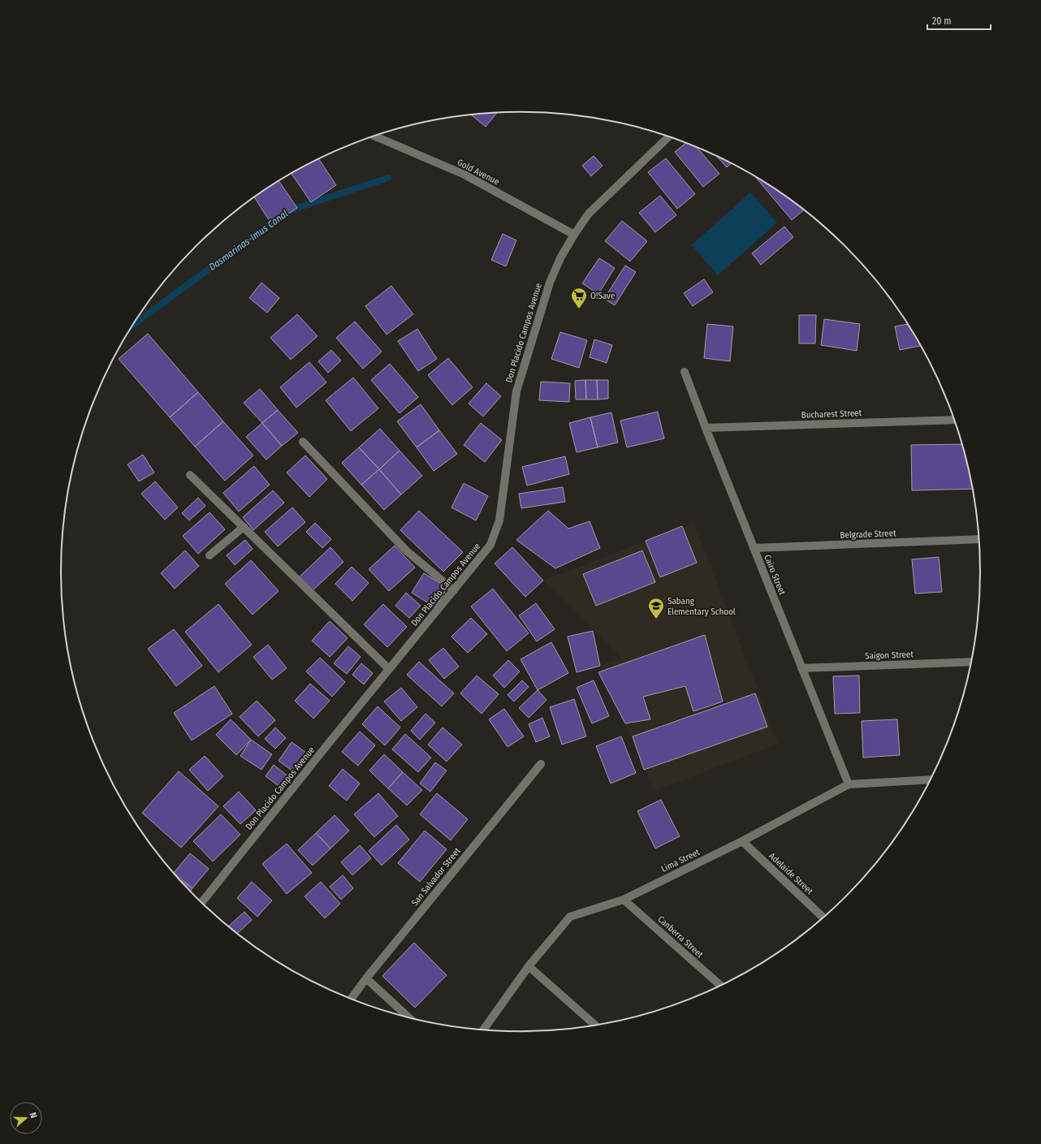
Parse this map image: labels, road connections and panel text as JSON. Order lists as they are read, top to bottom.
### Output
{
  "streets": {
    "street": [
      "Gold Avenue",
      "Don Placido Campos Avenue",
      "Bucharest Street",
      "Belgrade Street",
      "Cairo Street",
      "Saigon Street",
      "Lima Street",
      "Adelaide Street",
      "San Salvador Street",
      "Canberra Street"
    ]
  },
  "crossings": [
    ["Gold Avenue", "Don Placido Campos Avenue"],
    ["Bucharest Street", "Cairo Street"],
    ["Belgrade Street", "Cairo Street"],
    ["Cairo Street", "Saigon Street"],
    ["Cairo Street", "Lima Street"],
    ["Lima Street", "Adelaide Street"],
    ["Lima Street", "Canberra Street"]
  ],
  "water": ["Dasmarinas-Imus Canal"],
  "places": {
    "supermarket": ["O!Save"],
    "school or university": ["Sabang Elementary School"]
  },
  "scale_bar": "20 m",
  "north": "right"
}
